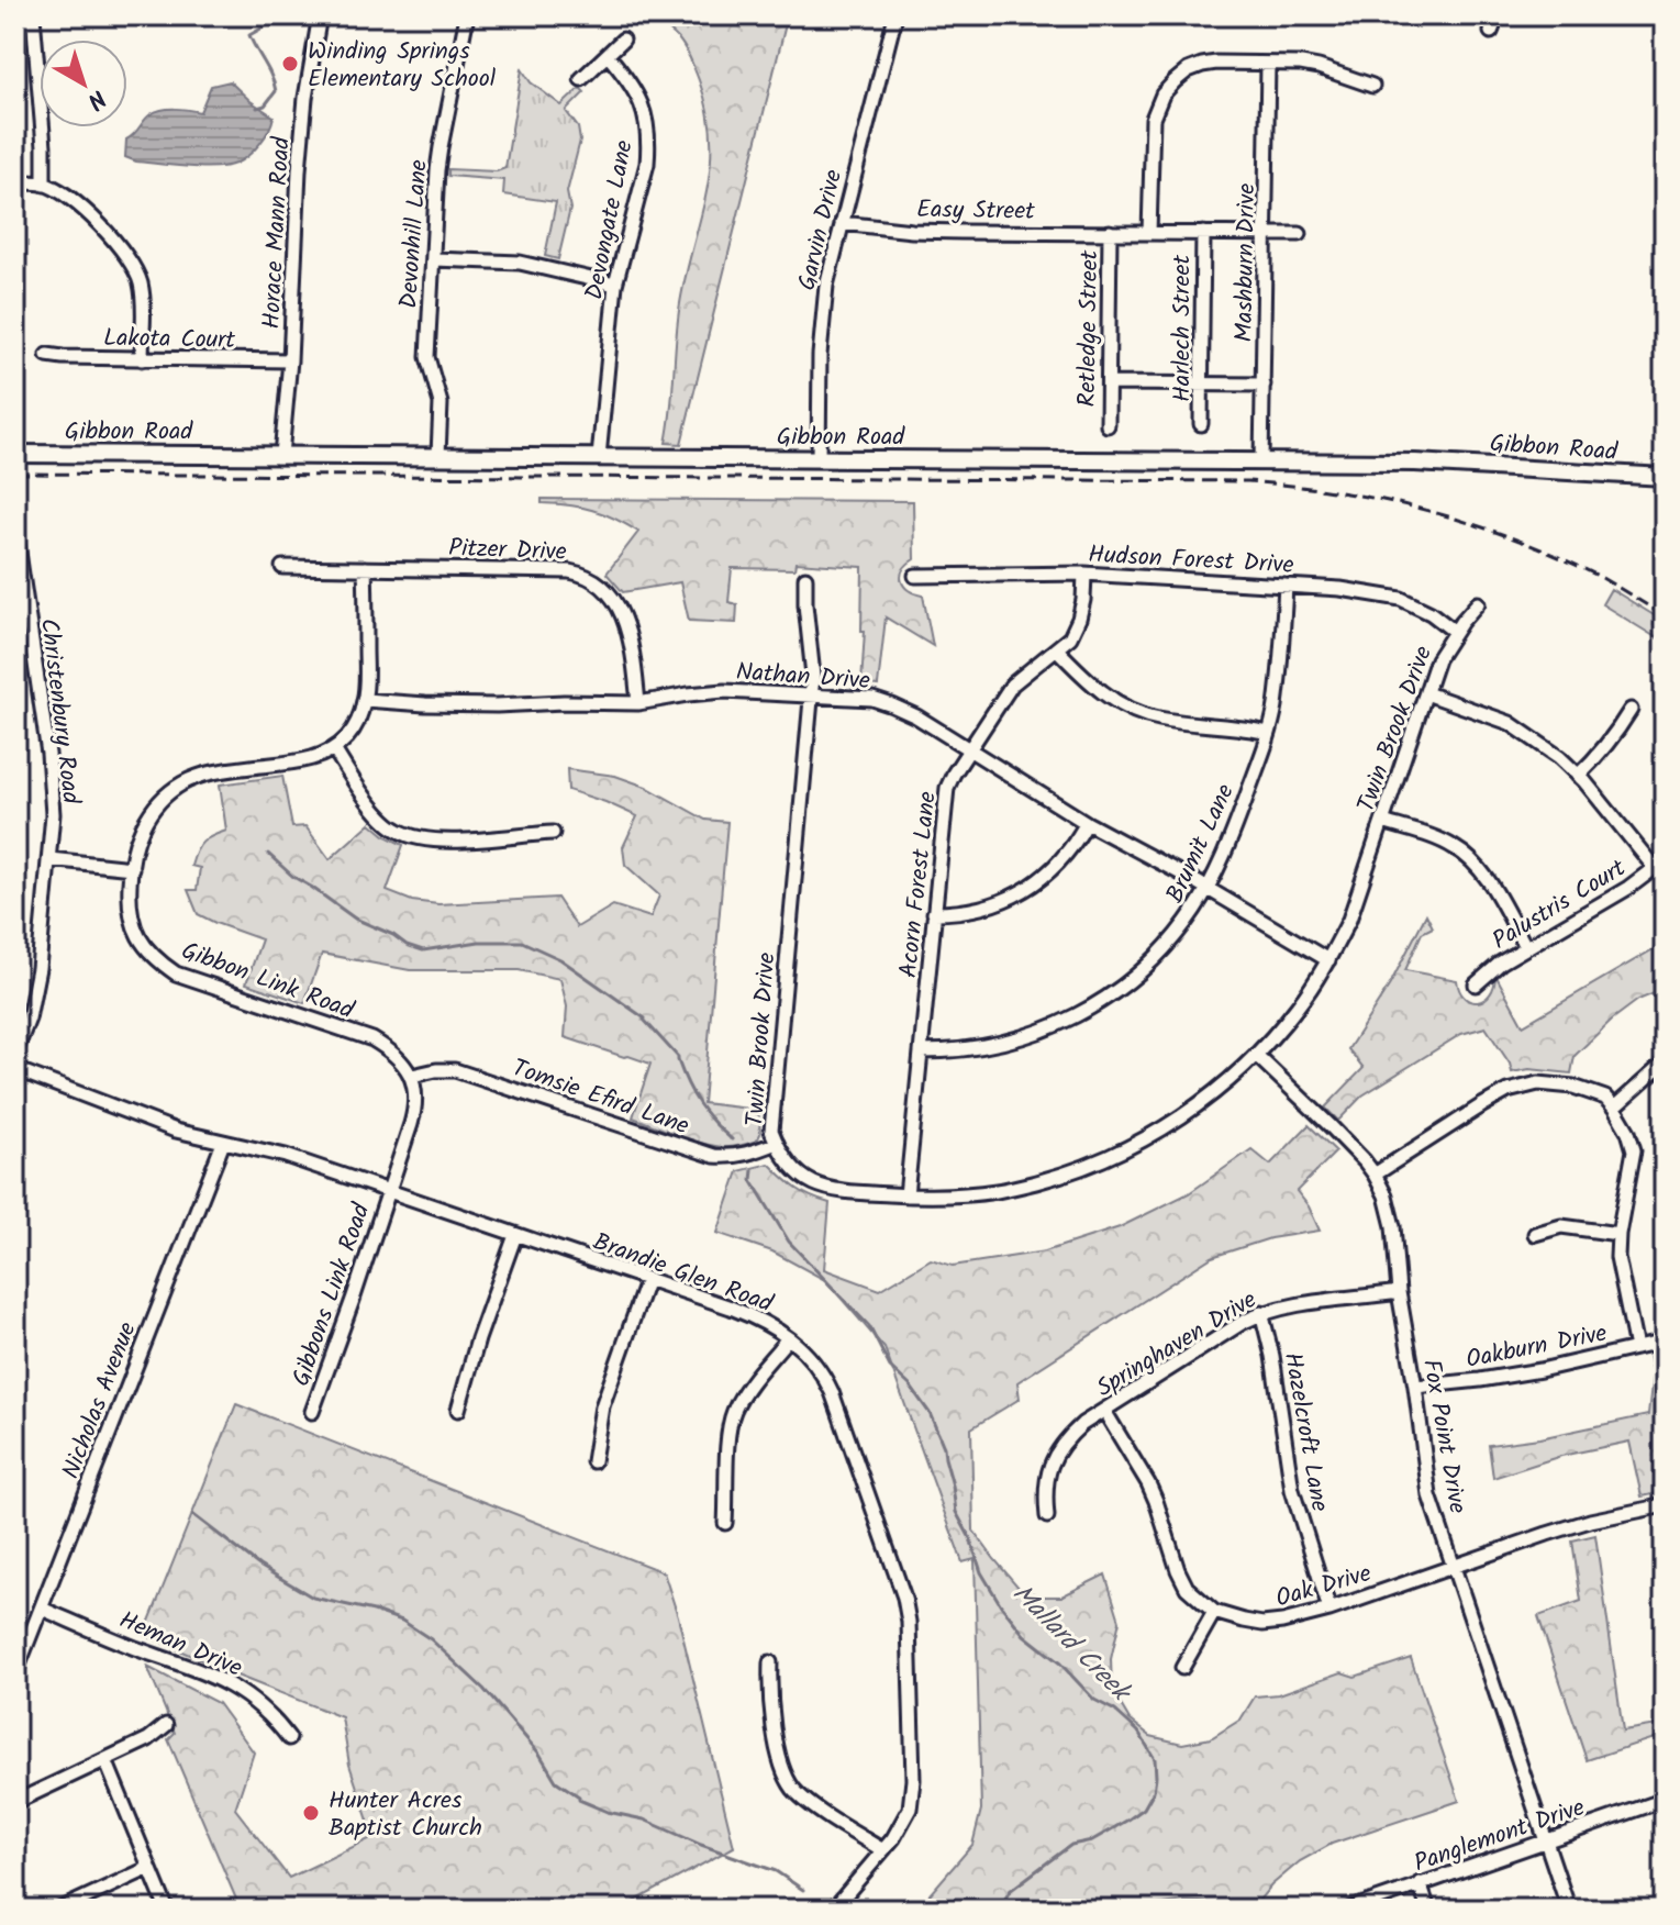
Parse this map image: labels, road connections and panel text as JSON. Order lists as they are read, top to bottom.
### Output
{
  "streets": {
    "main road": ["Gibbon Road"],
    "street": [
      "Easy Street",
      "Devongate Lane",
      "Garvin Drive",
      "Horace Mann Road",
      "Devonhill Lane",
      "Mashburn Drive",
      "Retledge Street",
      "Harlech Street",
      "Lakota Court",
      "Pitzer Drive",
      "Hudson Forest Drive",
      "Nathan Drive",
      "Christenbury Road",
      "Twin Brook Drive",
      "Brumit Lane",
      "Acorn Forest Lane",
      "Palustris Court",
      "Gibbon Link Road",
      "Tomsie Efird Lane",
      "Brandie Glen Road",
      "Gibbons Link Road",
      "Springhaven Drive",
      "Oakburn Drive",
      "Nicholas Avenue",
      "Hazelcroft Lane",
      "Fox Point Drive",
      "Oak Drive",
      "Heman Drive",
      "Panglemont Drive"
    ]
  },
  "crossings": [
    ["Easy Street", "Garvin Drive"],
    ["Easy Street", "Mashburn Drive"],
    ["Easy Street", "Retledge Street"],
    ["Easy Street", "Harlech Street"],
    ["Devongate Lane", "Gibbon Road"],
    ["Garvin Drive", "Gibbon Road"],
    ["Horace Mann Road", "Lakota Court"],
    ["Horace Mann Road", "Gibbon Road"],
    ["Devonhill Lane", "Gibbon Road"],
    ["Mashburn Drive", "Gibbon Road"],
    ["Pitzer Drive", "Nathan Drive"],
    ["Hudson Forest Drive", "Twin Brook Drive"],
    ["Hudson Forest Drive", "Brumit Lane"],
    ["Hudson Forest Drive", "Acorn Forest Lane"],
    ["Nathan Drive", "Twin Brook Drive"],
    ["Nathan Drive", "Brumit Lane"],
    ["Nathan Drive", "Acorn Forest Lane"],
    ["Twin Brook Drive", "Acorn Forest Lane"],
    ["Twin Brook Drive", "Tomsie Efird Lane"],
    ["Twin Brook Drive", "Fox Point Drive"],
    ["Brumit Lane", "Acorn Forest Lane"],
    ["Gibbon Link Road", "Tomsie Efird Lane"],
    ["Brandie Glen Road", "Gibbons Link Road"],
    ["Brandie Glen Road", "Nicholas Avenue"],
    ["Springhaven Drive", "Hazelcroft Lane"],
    ["Springhaven Drive", "Fox Point Drive"],
    ["Oakburn Drive", "Fox Point Drive"],
    ["Nicholas Avenue", "Heman Drive"],
    ["Hazelcroft Lane", "Oak Drive"],
    ["Fox Point Drive", "Oak Drive"],
    ["Fox Point Drive", "Panglemont Drive"]
  ],
  "water": ["Mallard Creek"],
  "places": ["Winding Springs Elementary School", "Hunter Acres Baptist Church"],
  "north": "bottom right"
}
